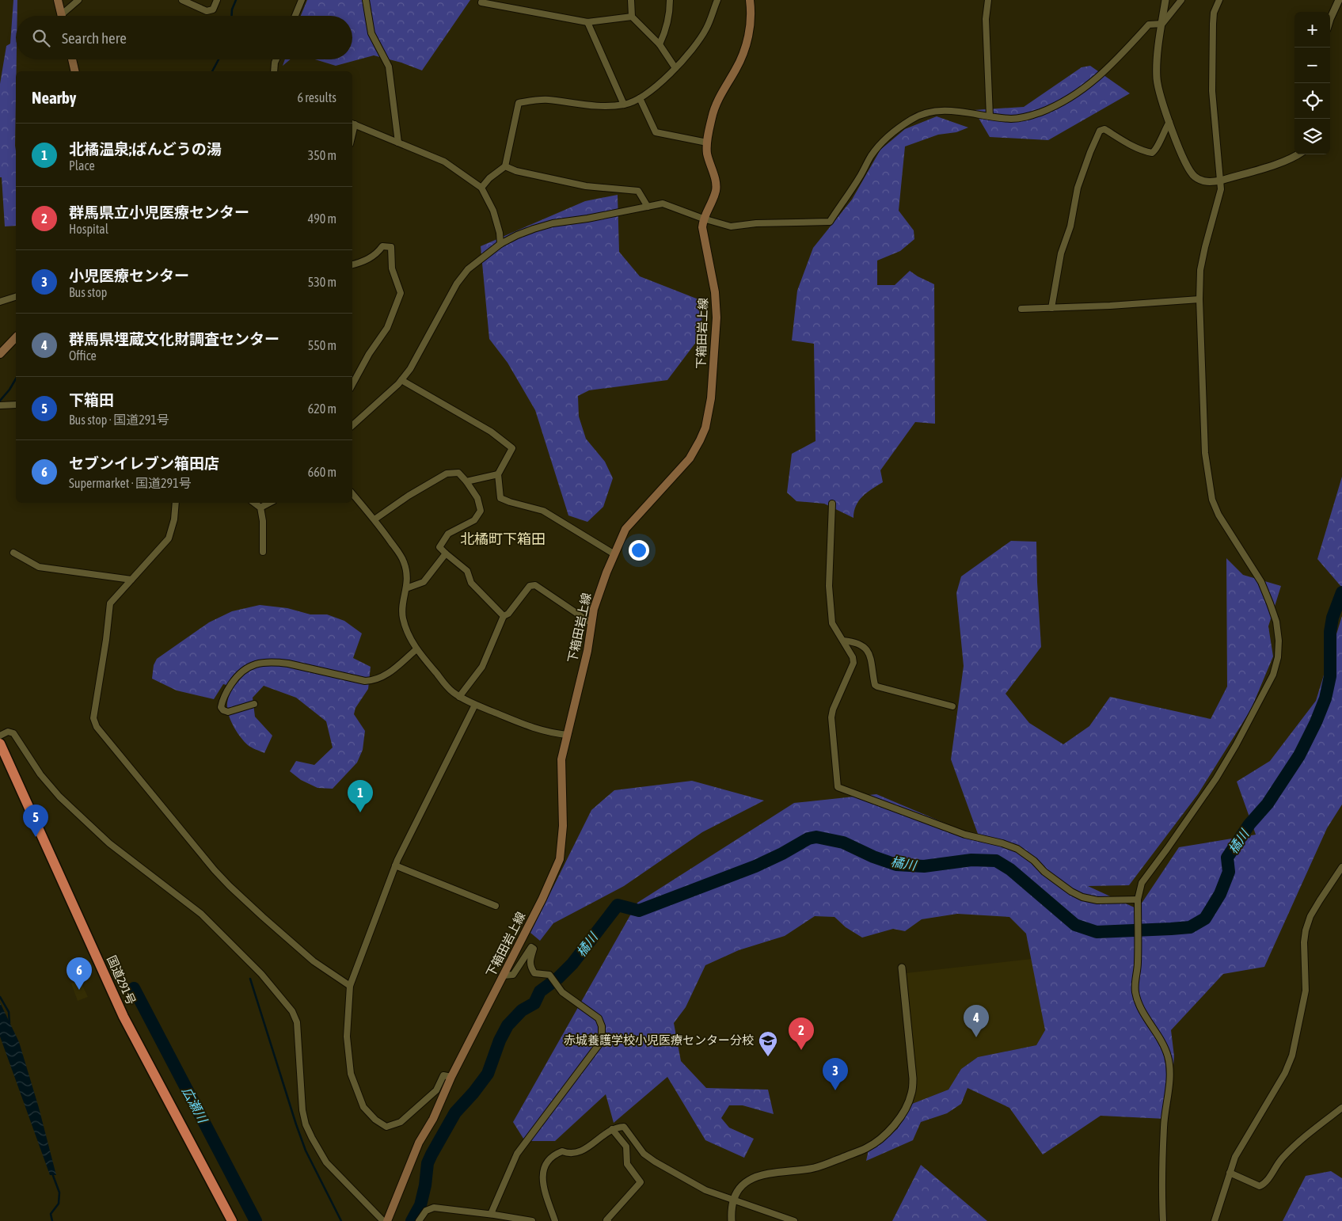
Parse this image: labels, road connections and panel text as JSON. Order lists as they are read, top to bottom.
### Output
{
  "streets": {
    "highway": ["国道291号"],
    "main road": ["下箱田岩上線"]
  },
  "districts": ["北橘町下箱田"],
  "water": ["橘川", "広瀬川"],
  "places": {
    "school or university": ["赤城養護学校小児医療センター分校"]
  },
  "page": {
    "map_buttons": ["+", "−"],
    "search": "Search here",
    "heading": ["Nearby", "6 results"],
    "list": [
      {
        "mark": "1",
        "name": "北橘温泉;ばんどうの湯",
        "note": "Place",
        "value": "350 m"
      },
      {
        "mark": "2",
        "name": "群馬県立小児医療センター",
        "note": "Hospital",
        "value": "490 m"
      },
      {
        "mark": "3",
        "name": "小児医療センター",
        "note": "Bus stop",
        "value": "530 m"
      },
      {
        "mark": "4",
        "name": "群馬県埋蔵文化財調査センター",
        "note": "Office",
        "value": "550 m"
      },
      {
        "mark": "5",
        "name": "下箱田",
        "note": "Bus stop · 国道291号",
        "value": "620 m"
      },
      {
        "mark": "6",
        "name": "セブンイレブン箱田店",
        "note": "Supermarket · 国道291号",
        "value": "660 m"
      }
    ],
    "pins": [
      "1",
      "5",
      "6",
      "4",
      "2",
      "3"
    ]
  }
}
